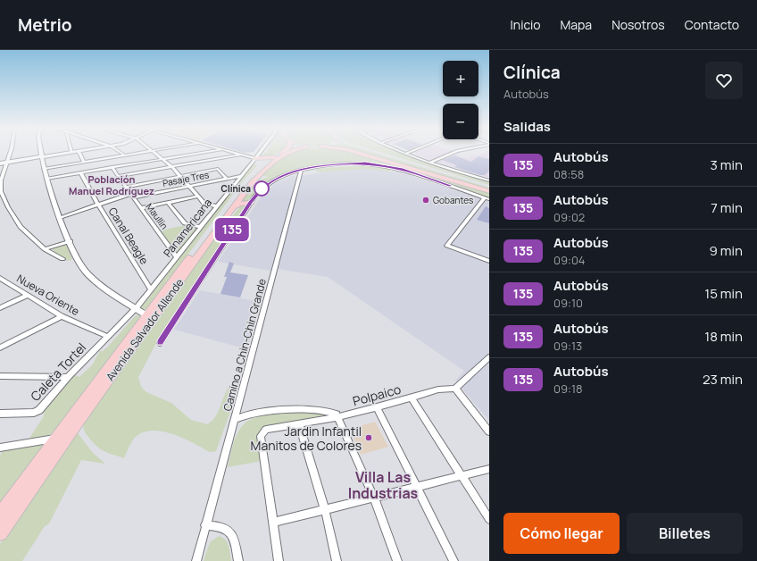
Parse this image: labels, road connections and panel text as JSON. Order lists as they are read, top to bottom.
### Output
{
  "streets": {
    "highway": ["Avenida Salvador Allende"],
    "street": [
      "Pasaje Tres",
      "Maullín",
      "Panamericana",
      "Canal Beagle",
      "Nueva Oriente",
      "Camino a Chin-Chin Grande",
      "Caleta Tortel",
      "Polpaico"
    ]
  },
  "crossings": [
    ["Pasaje Tres", "Maullín"],
    ["Pasaje Tres", "Panamericana"],
    ["Pasaje Tres", "Canal Beagle"],
    ["Maullín", "Panamericana"],
    ["Panamericana", "Canal Beagle"],
    ["Panamericana", "Nueva Oriente"],
    ["Panamericana", "Caleta Tortel"],
    ["Nueva Oriente", "Caleta Tortel"]
  ],
  "districts": ["Población Manuel Rodríguez", "Villa Las Industrias"],
  "places": ["Clínica", "Gobantes", "Jardin Infantil Manitos de Colores"],
  "lines": ["bus line 135"],
  "page": {
    "header": "Metrio",
    "nav": [
      "Inicio",
      "Mapa",
      "Nosotros",
      "Contacto"
    ],
    "on_map": "135",
    "heading": [
      ["Clínica", "Autobús"],
      "Salidas"
    ],
    "map_buttons": ["+", "−"],
    "list": [
      {
        "mark": "135",
        "name": "Autobús",
        "note": "08:58",
        "value": "3 min"
      },
      {
        "mark": "135",
        "name": "Autobús",
        "note": "09:02",
        "value": "7 min"
      },
      {
        "mark": "135",
        "name": "Autobús",
        "note": "09:04",
        "value": "9 min"
      },
      {
        "mark": "135",
        "name": "Autobús",
        "note": "09:10",
        "value": "15 min"
      },
      {
        "mark": "135",
        "name": "Autobús",
        "note": "09:13",
        "value": "18 min"
      },
      {
        "mark": "135",
        "name": "Autobús",
        "note": "09:18",
        "value": "23 min"
      }
    ],
    "buttons": ["Cómo llegar", "Billetes"]
  }
}
